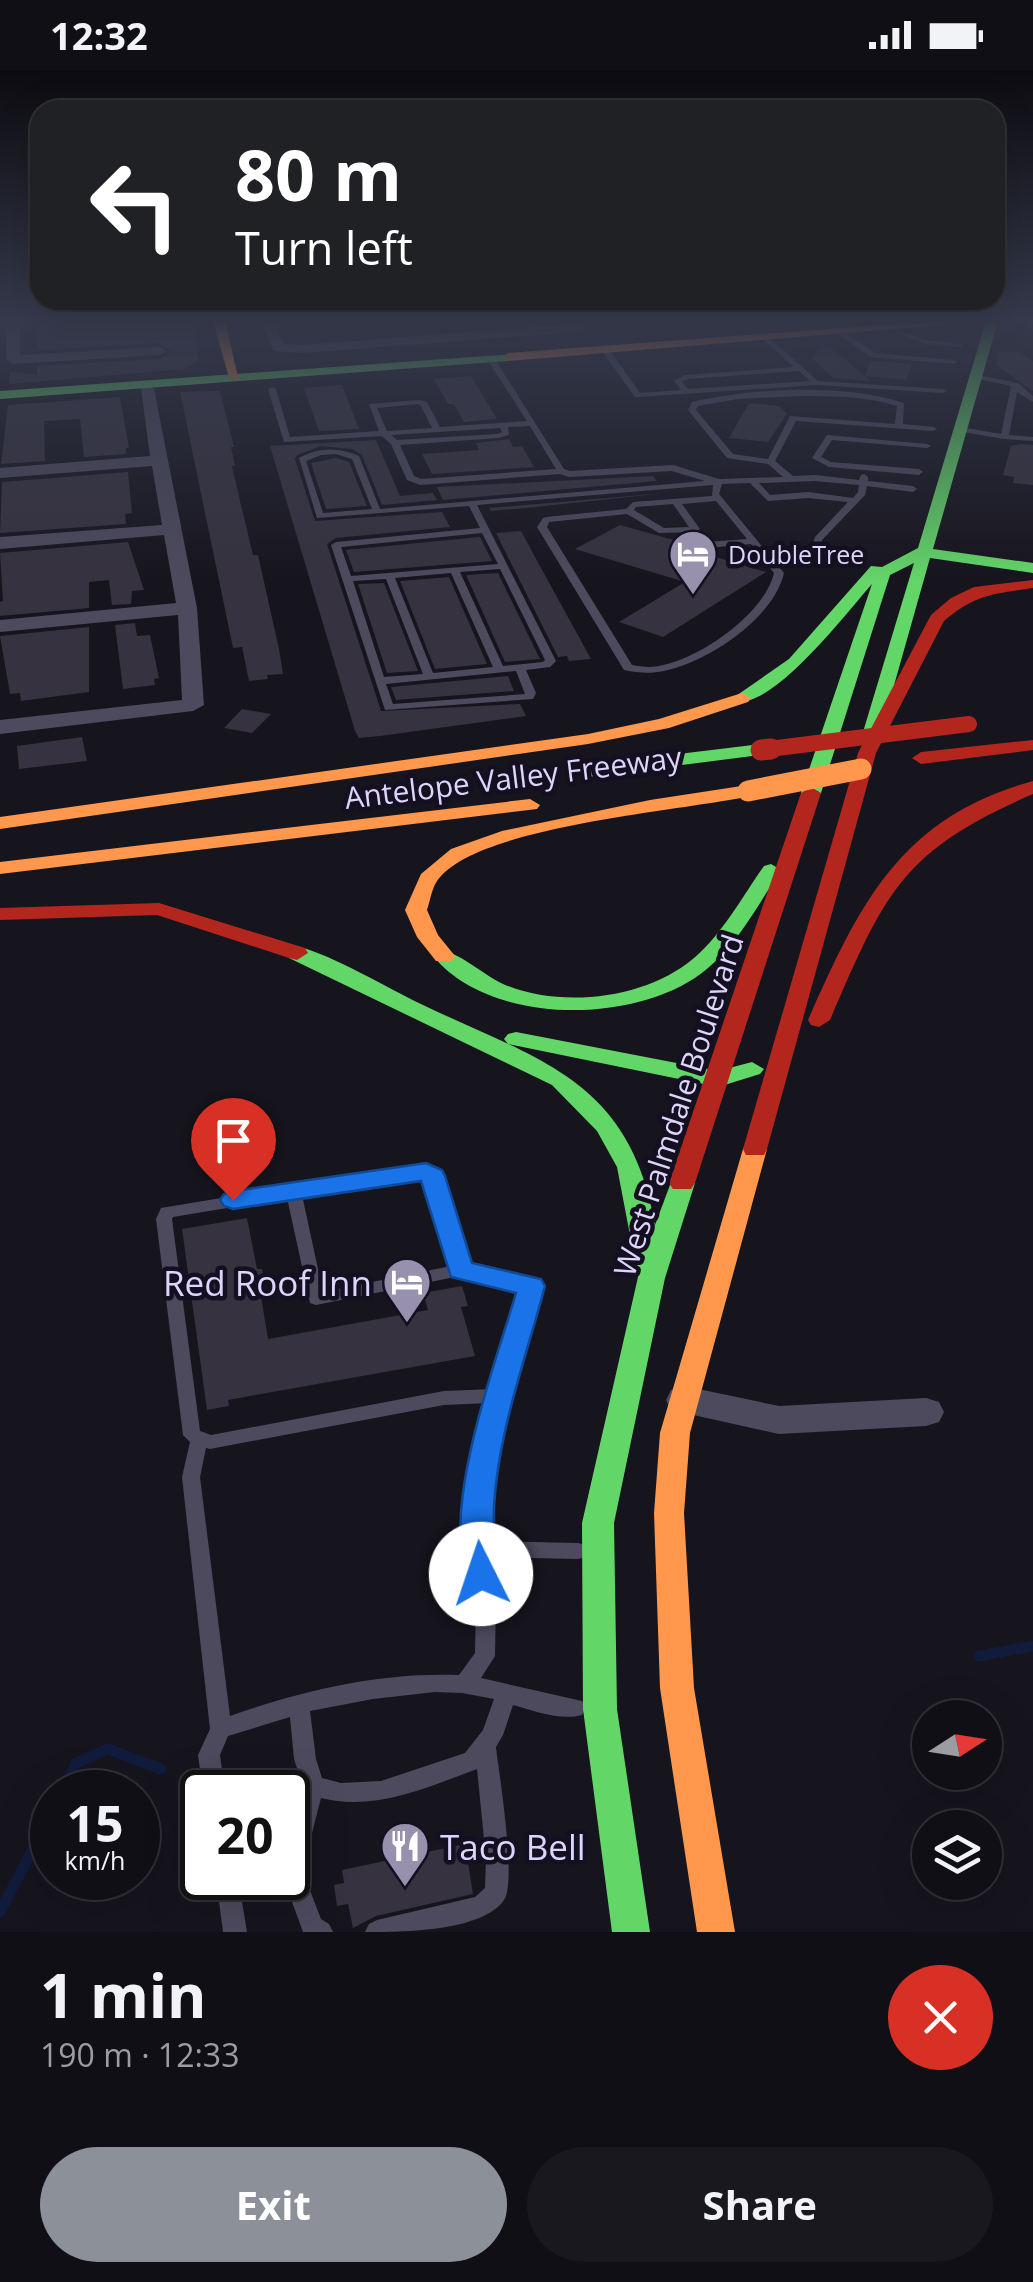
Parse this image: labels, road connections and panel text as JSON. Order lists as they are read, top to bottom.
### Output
{
  "streets": {
    "main road": ["Antelope Valley Freeway", "West Palmdale Boulevard"]
  },
  "places": {
    "hotel": ["DoubleTree", "Red Roof Inn"],
    "restaurant": ["Taco Bell"]
  },
  "north": "right",
  "page": {
    "status": "12:32",
    "turn": ["80 m", "Turn left"],
    "speed": "15 km/h",
    "limit": "20",
    "heading": ["1 min", "190 m · 12:33"],
    "buttons": ["Exit", "Share"]
  }
}
